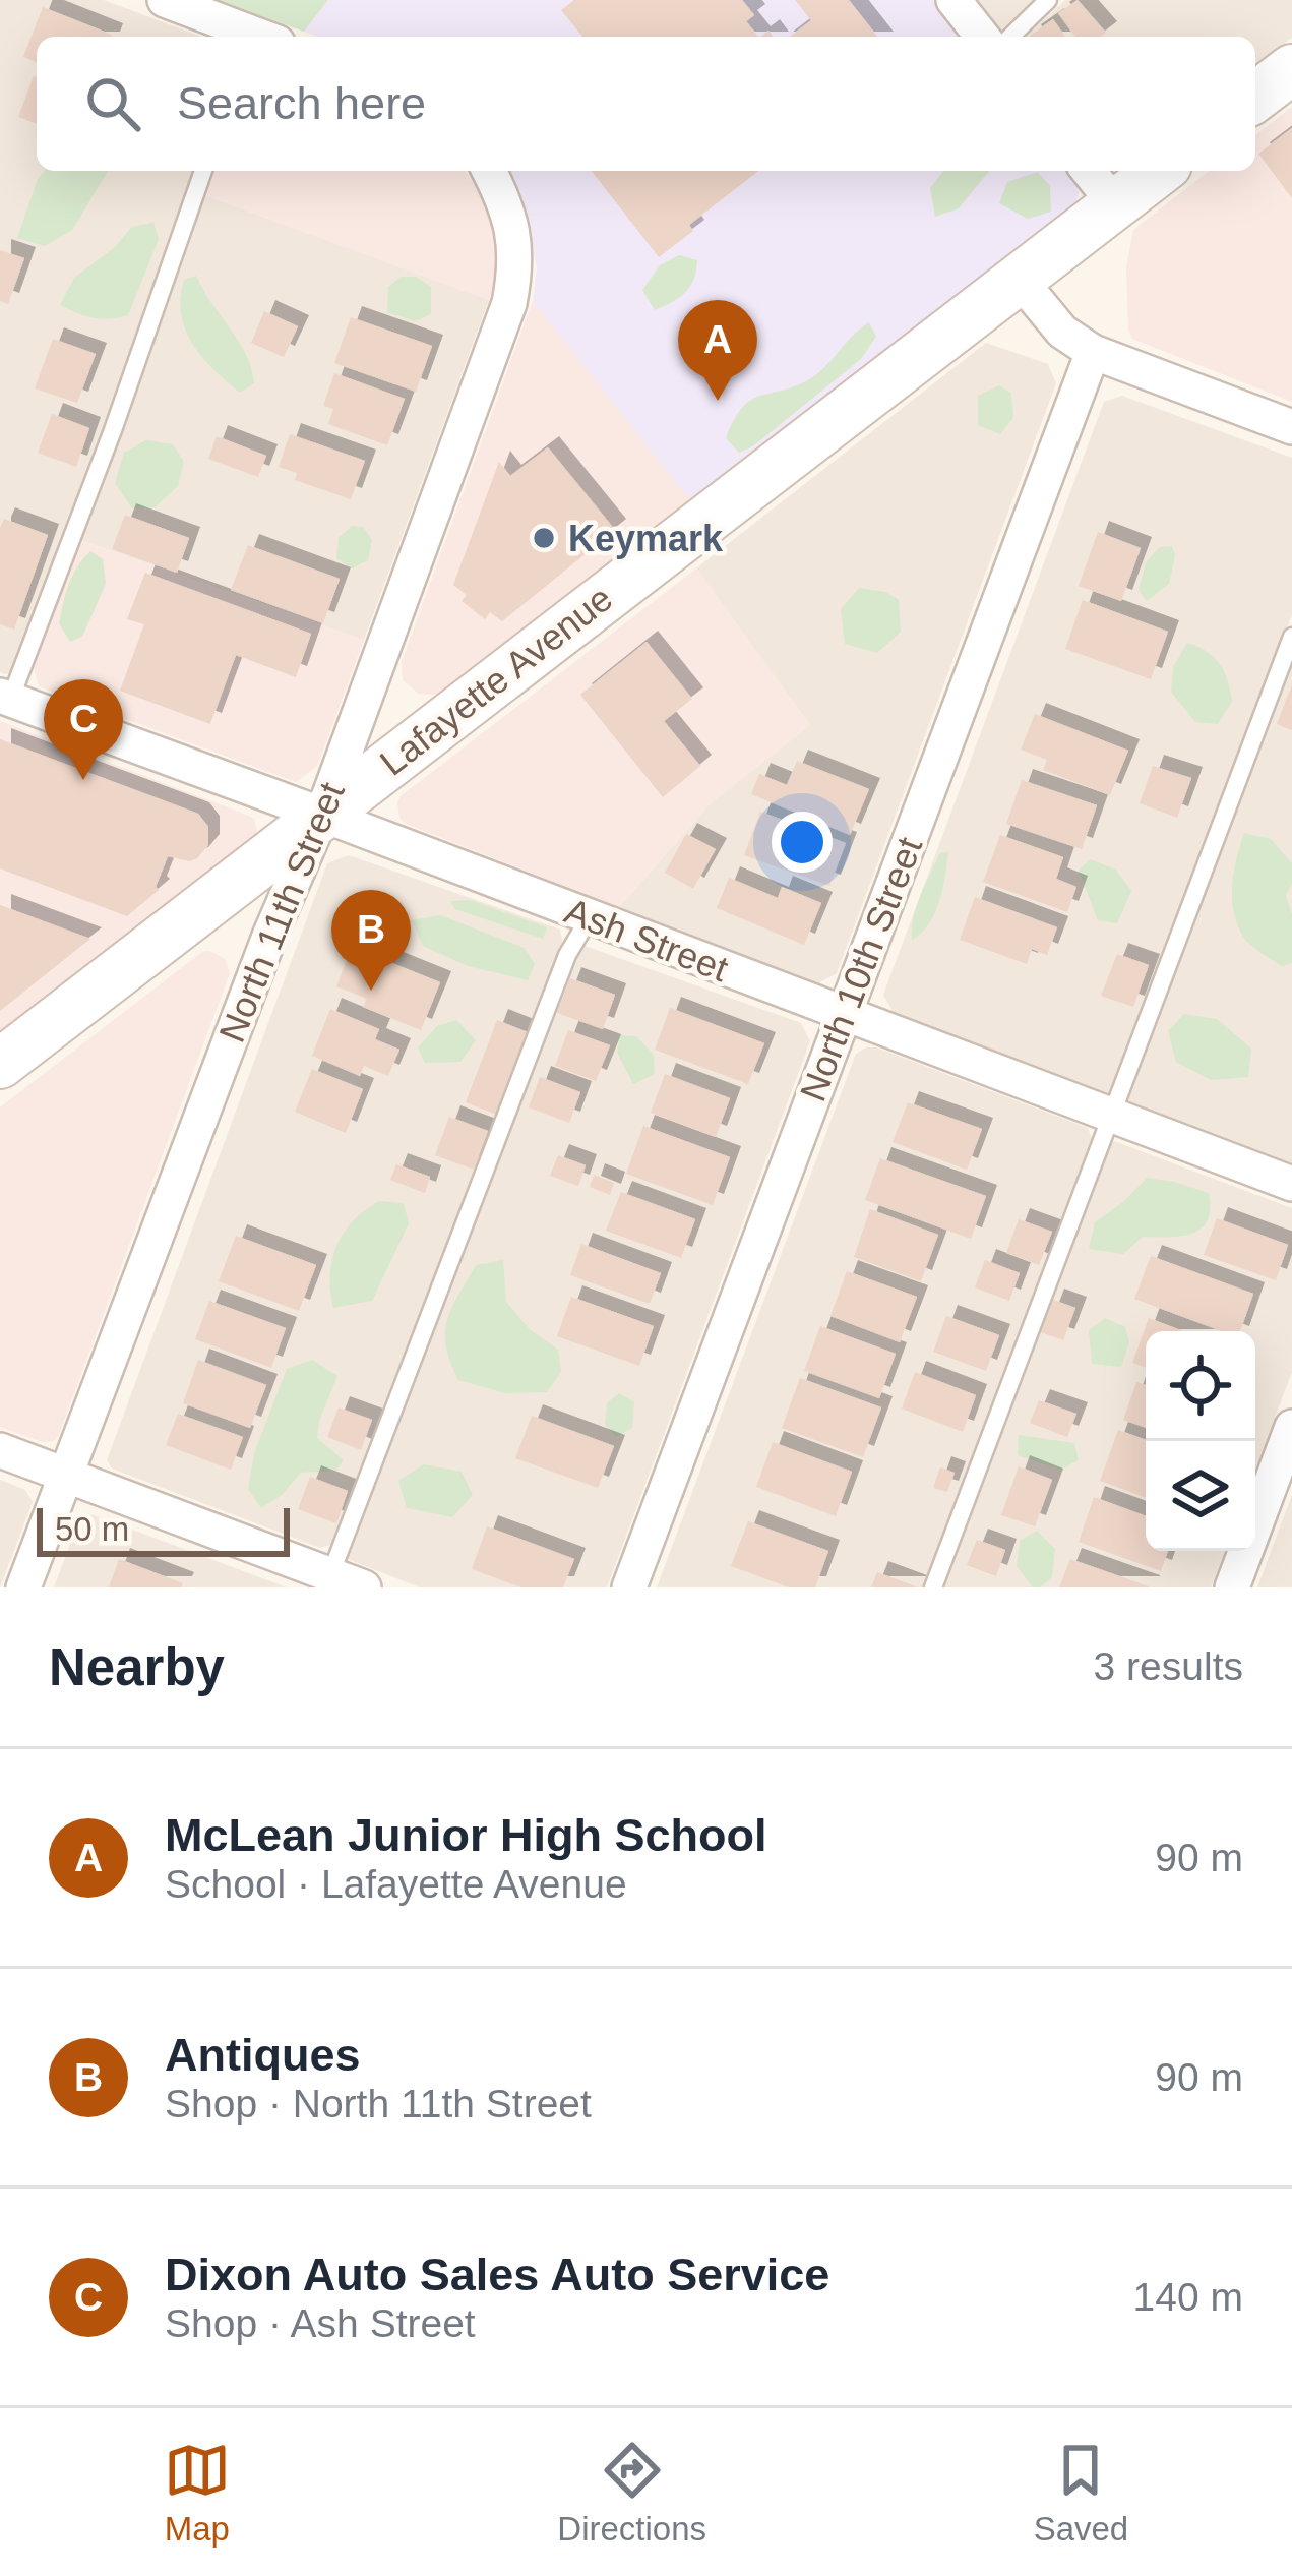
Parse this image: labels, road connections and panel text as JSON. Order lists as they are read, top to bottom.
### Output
{
  "streets": {
    "street": [
      "Lafayette Avenue",
      "North 11th Street",
      "Ash Street",
      "North 10th Street"
    ]
  },
  "crossings": [
    ["Lafayette Avenue", "North 11th Street"],
    ["Lafayette Avenue", "Ash Street"],
    ["North 11th Street", "Ash Street"],
    ["Ash Street", "North 10th Street"]
  ],
  "places": ["Keymark"],
  "scale_bar": "50 m",
  "page": {
    "search": "Search here",
    "pins": ["A", "C", "B"],
    "scale": "50 m",
    "heading": ["Nearby", "3 results"],
    "list": [
      {
        "mark": "A",
        "name": "McLean Junior High School",
        "note": "School · Lafayette Avenue",
        "value": "90 m"
      },
      {
        "mark": "B",
        "name": "Antiques",
        "note": "Shop · North 11th Street",
        "value": "90 m"
      },
      {
        "mark": "C",
        "name": "Dixon Auto Sales Auto Service",
        "note": "Shop · Ash Street",
        "value": "140 m"
      }
    ],
    "nav": ["Map", "Directions", "Saved"]
  }
}
